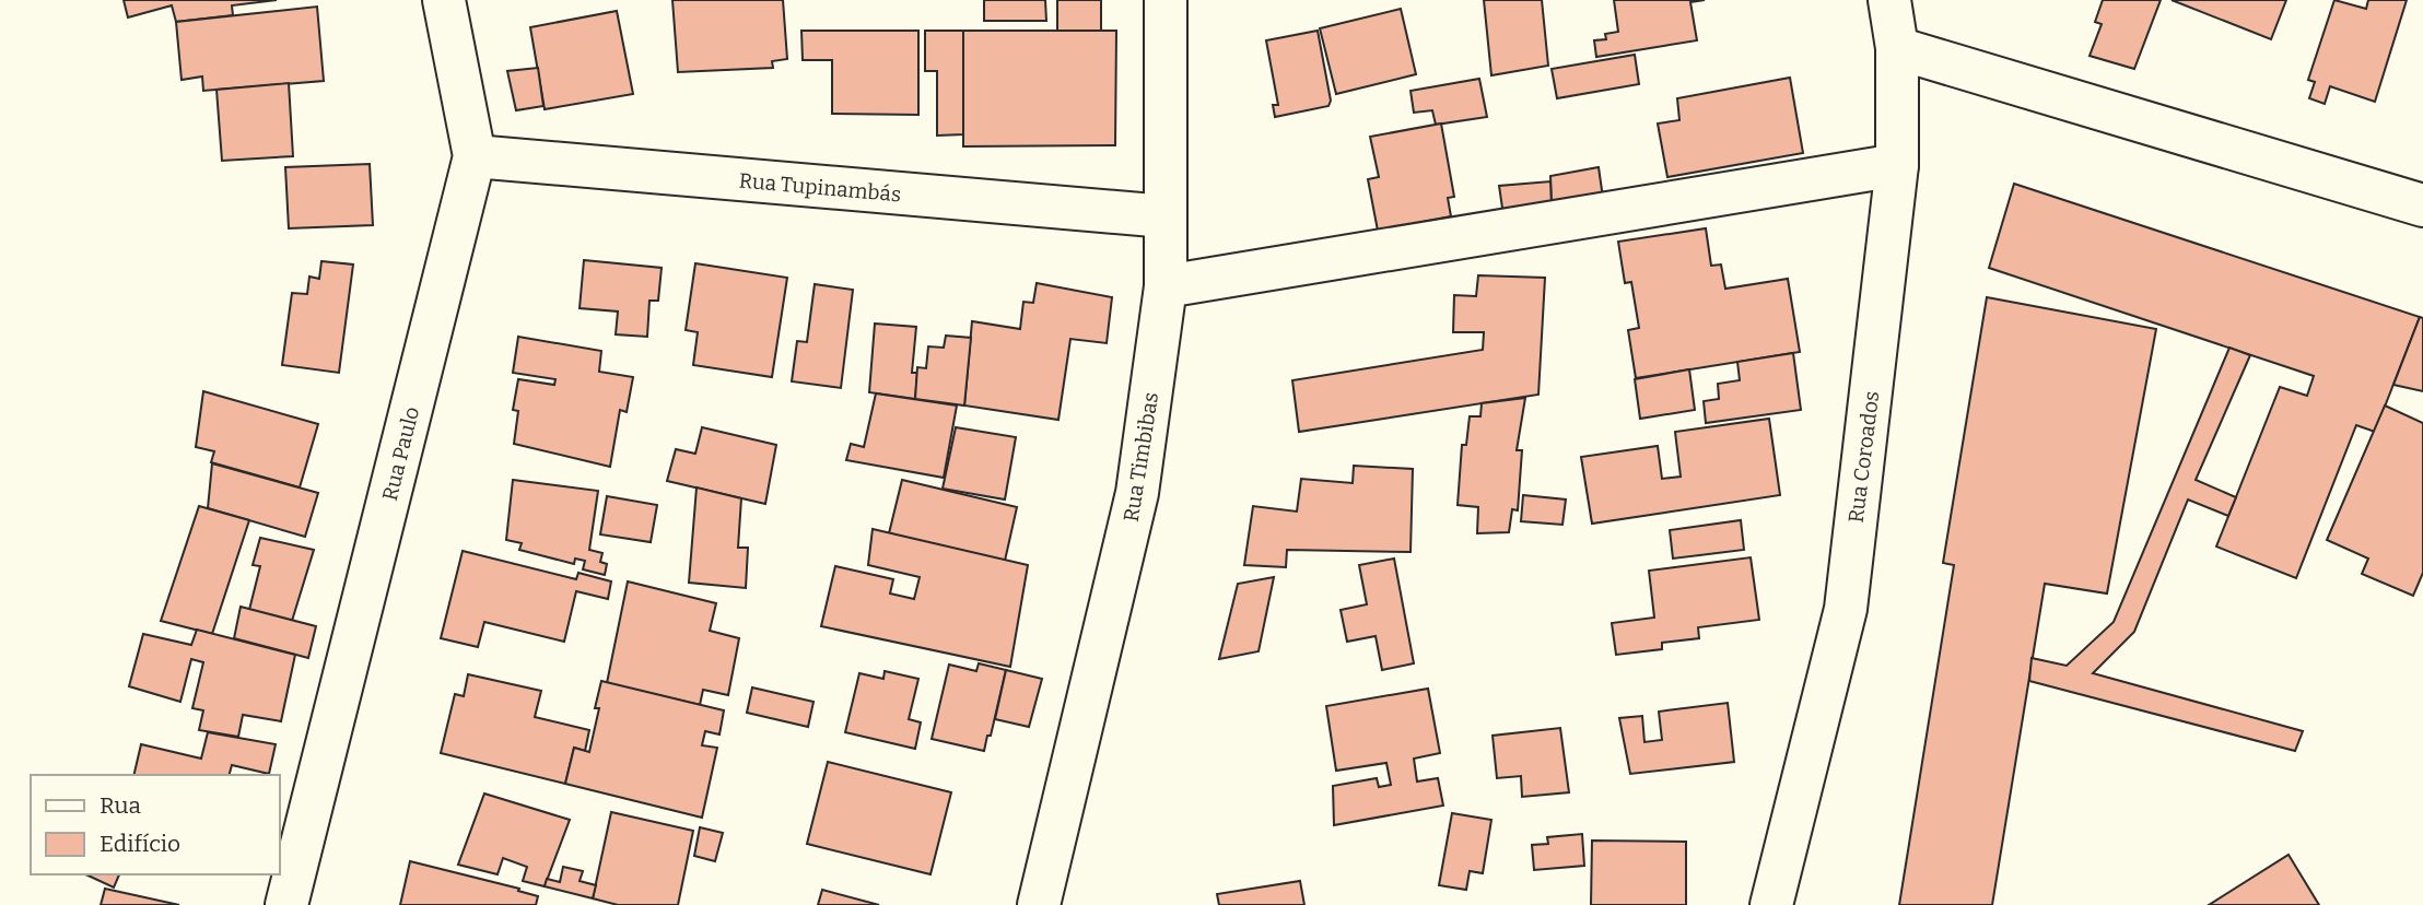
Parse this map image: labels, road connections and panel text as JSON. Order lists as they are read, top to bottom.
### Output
{
  "streets": {
    "street": [
      "Rua Tupinambás",
      "Rua Paulo",
      "Rua Timbibas",
      "Rua Coroados"
    ]
  },
  "crossings": [
    ["Rua Tupinambás", "Rua Paulo"],
    ["Rua Tupinambás", "Rua Timbibas"]
  ],
  "legend": ["Rua", "Edifício"]
}
